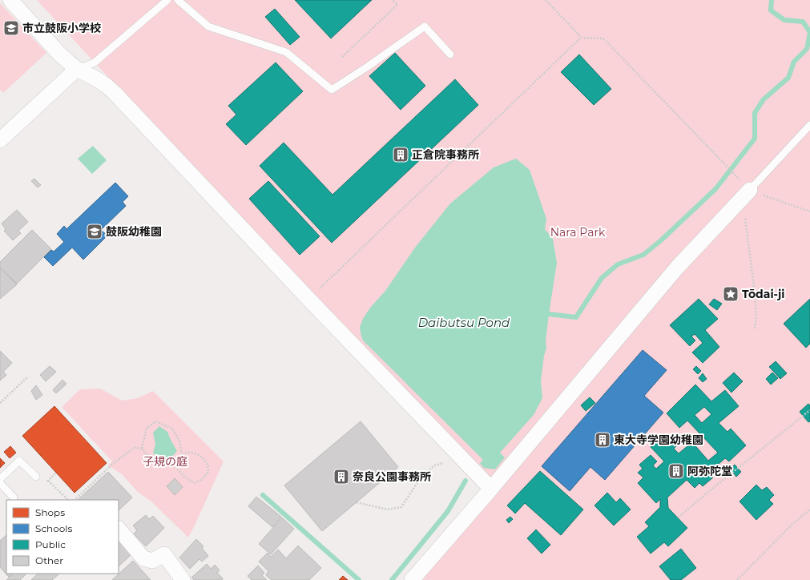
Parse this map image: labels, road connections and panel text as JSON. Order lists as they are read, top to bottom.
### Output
{
  "water": ["Daibutsu Pond"],
  "parks": ["Nara Park", "子規の庭"],
  "places": {
    "school or university": ["市立鼓阪小学校", "鼓阪幼稚園"],
    "building": [
      "正倉院事務所",
      "東大寺学園幼稚園",
      "阿弥陀堂",
      "奈良公園事務所"
    ],
    "place": ["Tōdai-ji"]
  },
  "legend": [
    "Shops",
    "Schools",
    "Public",
    "Other"
  ]
}
